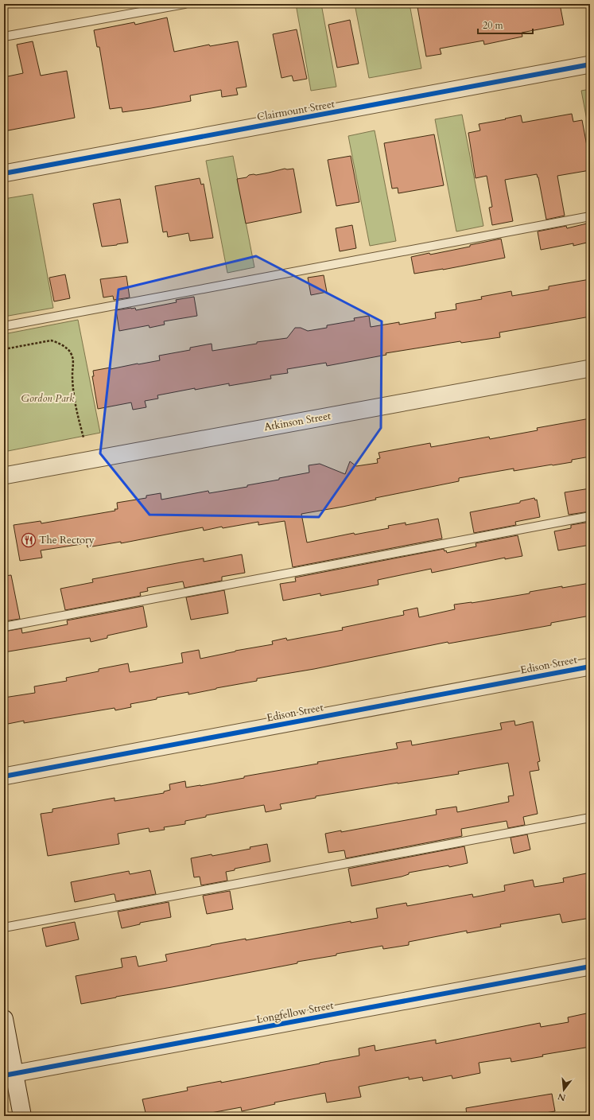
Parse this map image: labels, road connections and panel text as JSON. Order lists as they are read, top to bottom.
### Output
{
  "streets": {
    "street": [
      "Clairmount Street",
      "Atkinson Street",
      "Edison Street",
      "Longfellow Street"
    ]
  },
  "parks": ["Gordon Park"],
  "places": {
    "restaurant": ["The Rectory"]
  },
  "scale_bar": "20 m",
  "north": "bottom"
}
